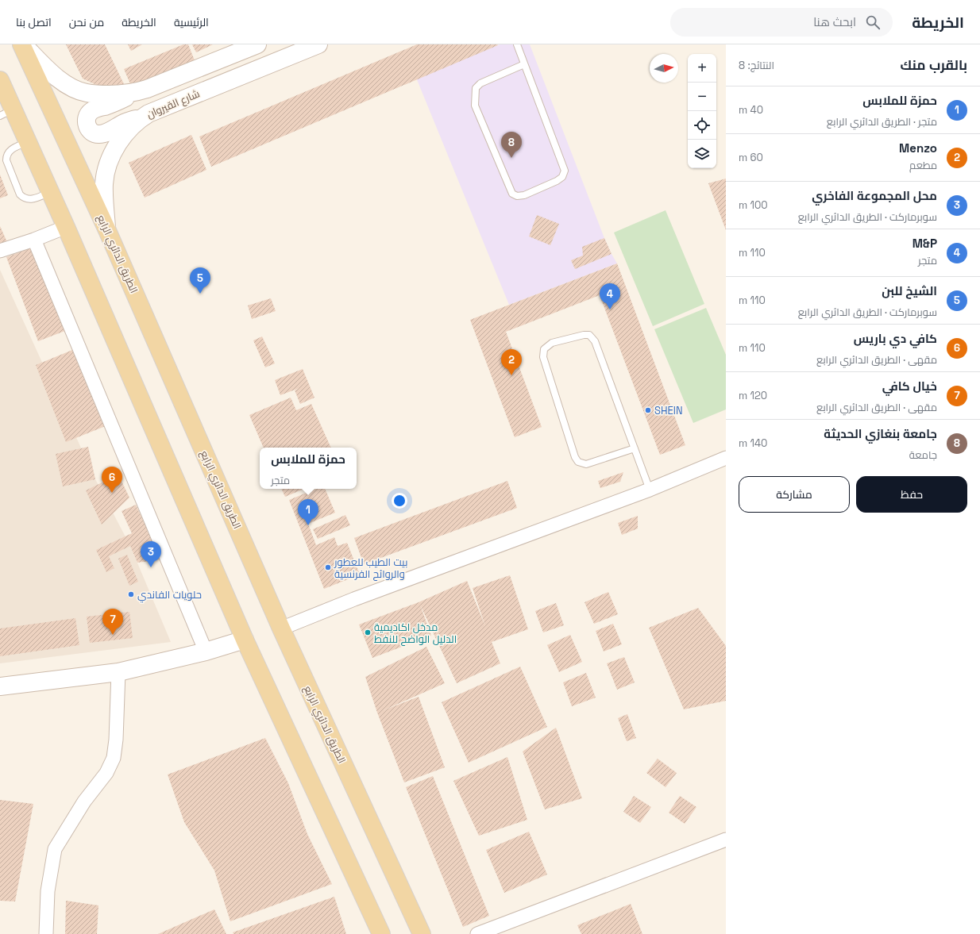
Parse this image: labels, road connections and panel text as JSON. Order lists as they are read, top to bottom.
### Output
{
  "streets": {
    "main road": ["شارع القيروان", "الطريق الدائري الرابع"]
  },
  "crossings": [
    ["شارع القيروان", "الطريق الدائري الرابع"]
  ],
  "places": [
    "SHEIN",
    "بيت الطيب للعطور والروائح الفرنسية",
    "حلويات الفاندي",
    "مدخل اكاديمية الدليل الواضح للنفط"
  ],
  "north": "right",
  "page": {
    "header": "الخريطة",
    "search": "ابحث هنا",
    "nav": [
      "الرئيسية",
      "الخريطة",
      "من نحن",
      "اتصل بنا"
    ],
    "heading": ["بالقرب منك", "النتائج: 8"],
    "map_buttons": ["+", "−"],
    "list": [
      {
        "mark": "1",
        "name": "حمزة للملابس",
        "note": "متجر · الطريق الدائري الرابع",
        "value": "40 m"
      },
      {
        "mark": "2",
        "name": "Menzo",
        "note": "مطعم",
        "value": "60 m"
      },
      {
        "mark": "3",
        "name": "محل المجموعة الفاخري",
        "note": "سوبرماركت · الطريق الدائري الرابع",
        "value": "100 m"
      },
      {
        "mark": "4",
        "name": "M&P",
        "note": "متجر",
        "value": "110 m"
      },
      {
        "mark": "5",
        "name": "الشيخ للبن",
        "note": "سوبرماركت · الطريق الدائري الرابع",
        "value": "110 m"
      },
      {
        "mark": "6",
        "name": "كافي دي باريس",
        "note": "مقهى · الطريق الدائري الرابع",
        "value": "110 m"
      },
      {
        "mark": "7",
        "name": "خيال كافي",
        "note": "مقهى · الطريق الدائري الرابع",
        "value": "120 m"
      },
      {
        "mark": "8",
        "name": "جامعة بنغازي الحديثة",
        "note": "جامعة",
        "value": "140 m"
      }
    ],
    "pins": [
      "8",
      "5",
      "4",
      "2",
      "6",
      "1",
      "3",
      "7"
    ],
    "popup": ["حمزة للملابس", "متجر"],
    "buttons": ["حفظ", "مشاركة"]
  }
}
